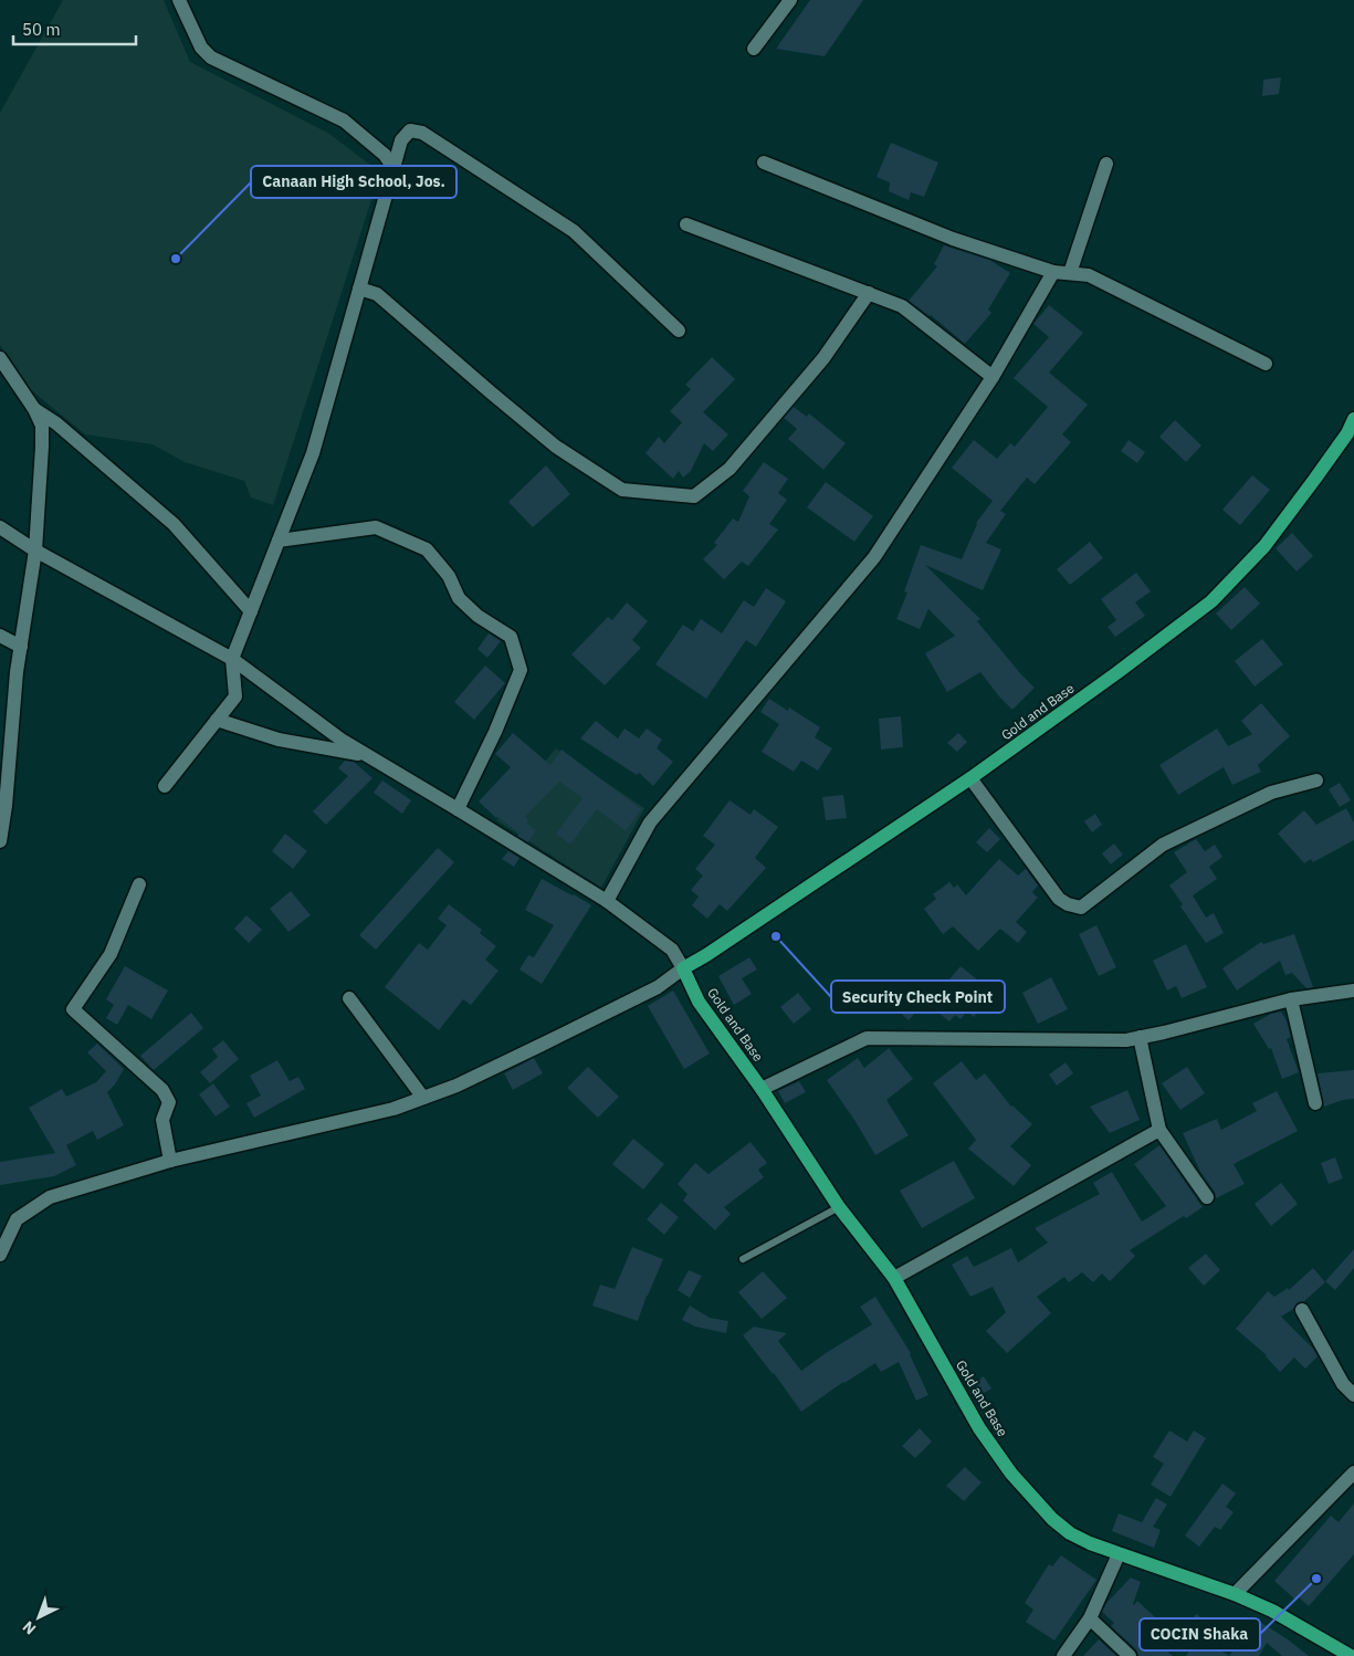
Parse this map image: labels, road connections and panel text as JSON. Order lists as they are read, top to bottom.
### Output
{
  "streets": {
    "main road": ["Gold and Base"]
  },
  "places": ["Canaan High School, Jos.", "Security Check Point", "COCIN Shaka"],
  "scale_bar": "50 m",
  "north": "bottom left"
}
